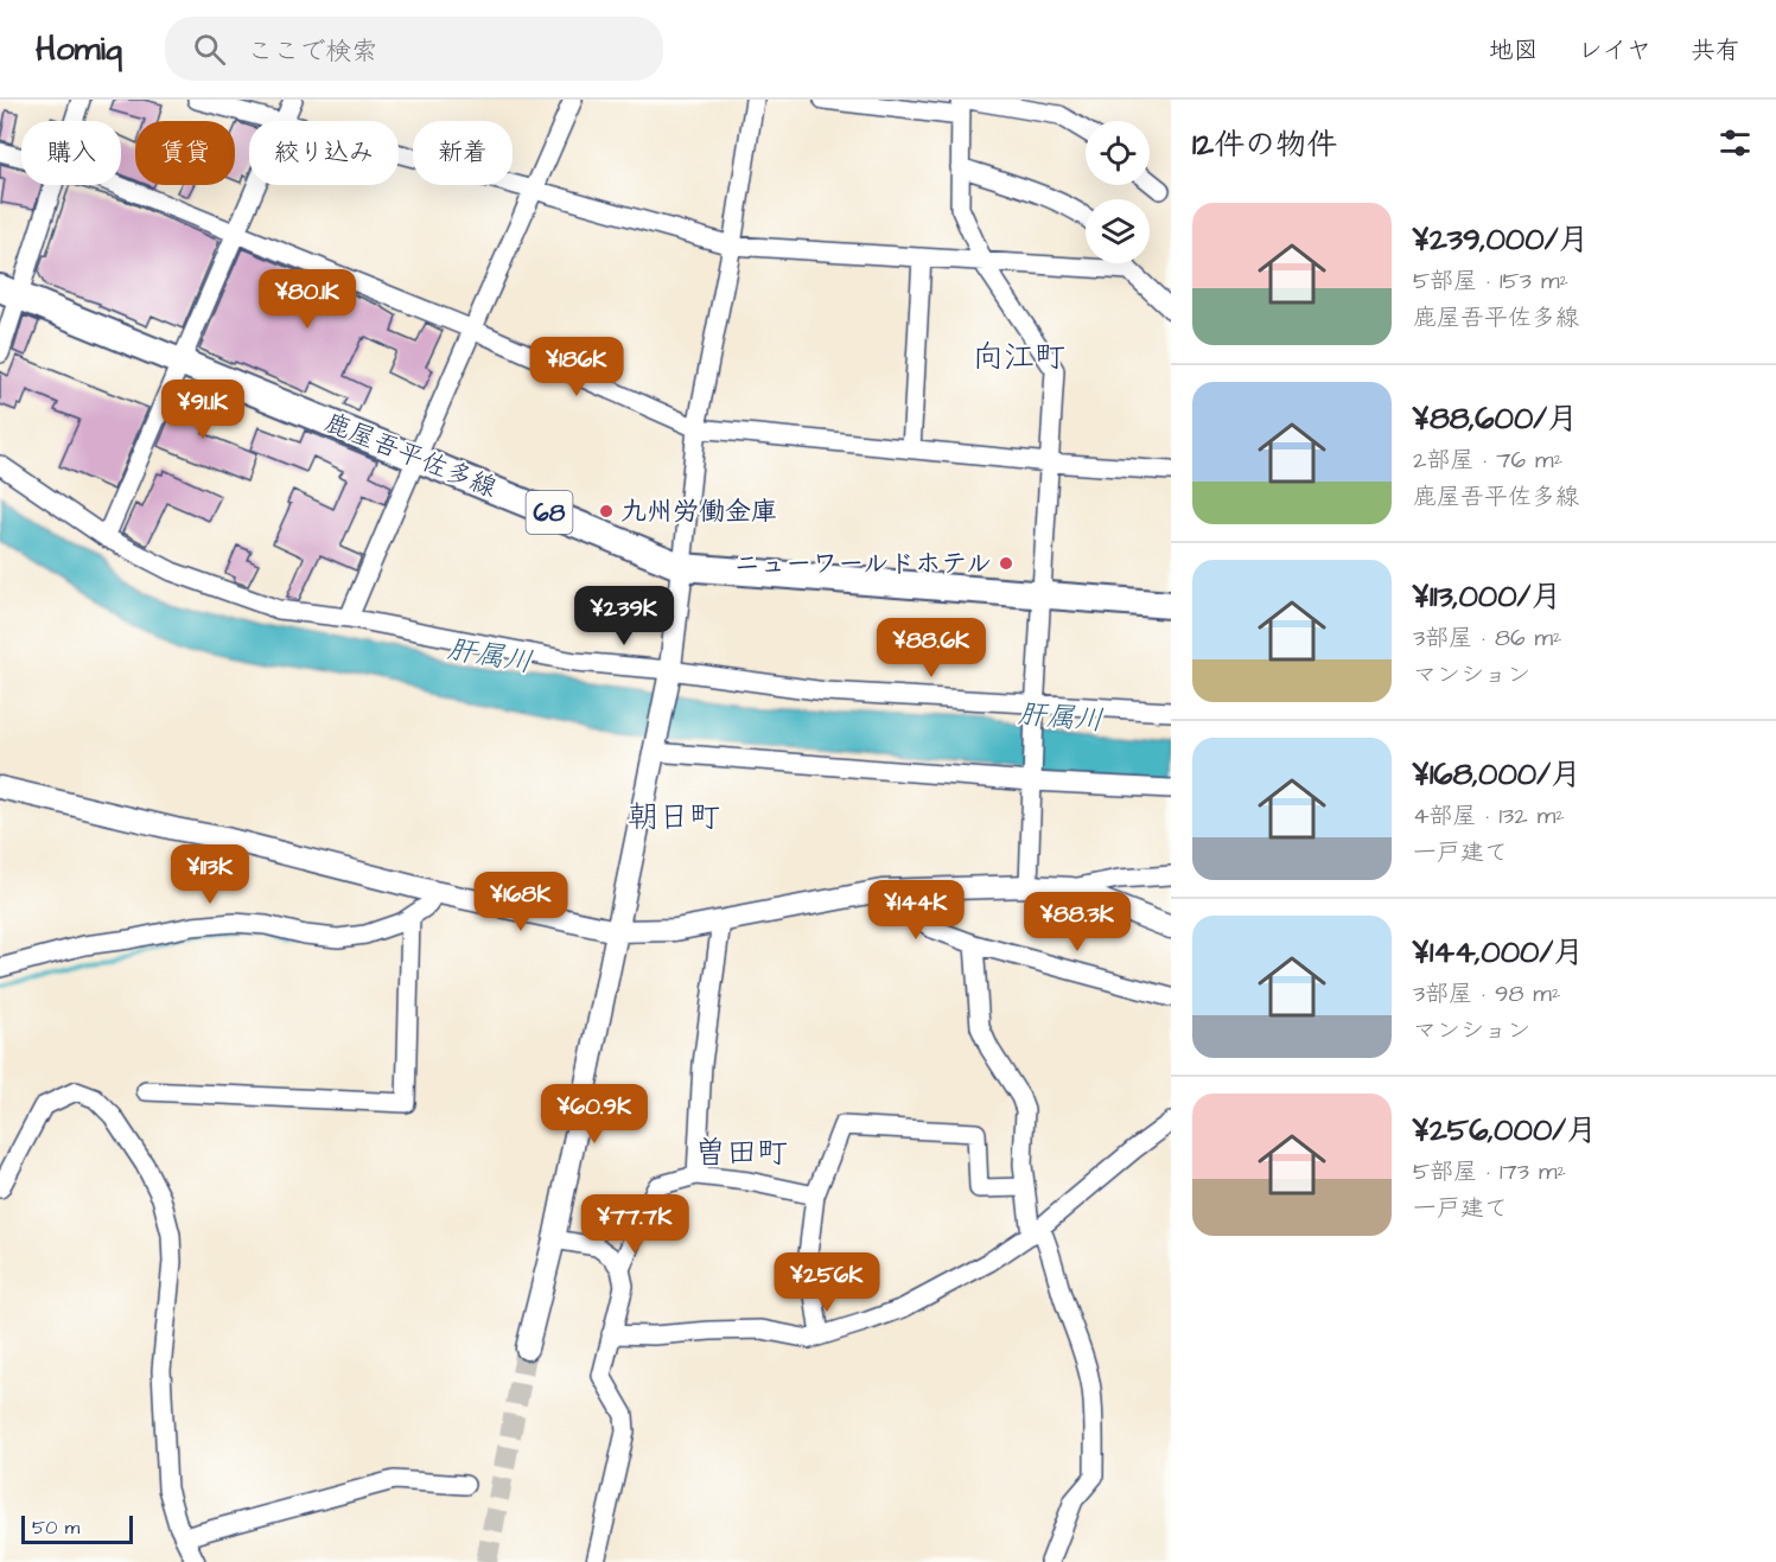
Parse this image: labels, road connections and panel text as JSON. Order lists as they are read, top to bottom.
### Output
{
  "streets": {
    "main road": ["鹿屋吾平佐多線", "68"]
  },
  "districts": ["向江町", "朝日町", "曽田町"],
  "water": ["肝属川"],
  "places": ["九州労働金庫", "ニューワールドホテル"],
  "scale_bar": "50 m",
  "page": {
    "header": "Homiq",
    "search": "ここで検索",
    "nav": ["地図", "レイヤ", "共有"],
    "heading": "12件の物件",
    "chip": [
      "購入",
      "賃貸",
      "絞り込み",
      "新着"
    ],
    "list": [
      {
        "name": "¥239,000/月",
        "note": "5部屋 · 153 m² · 鹿屋吾平佐多線"
      },
      {
        "name": "¥88,600/月",
        "note": "2部屋 · 76 m² · 鹿屋吾平佐多線"
      },
      {
        "name": "¥113,000/月",
        "note": "3部屋 · 86 m² · マンション"
      },
      {
        "name": "¥168,000/月",
        "note": "4部屋 · 132 m² · 一戸建て"
      },
      {
        "name": "¥144,000/月",
        "note": "3部屋 · 98 m² · マンション"
      },
      {
        "name": "¥256,000/月",
        "note": "5部屋 · 173 m² · 一戸建て"
      }
    ],
    "price": [
      "¥80.1K",
      "¥186K",
      "¥91.1K",
      "¥239K",
      "¥88.6K",
      "¥113K",
      "¥168K",
      "¥144K",
      "¥88.3K",
      "¥60.9K",
      "¥77.7K",
      "¥256K"
    ],
    "scale": "50 m"
  }
}
